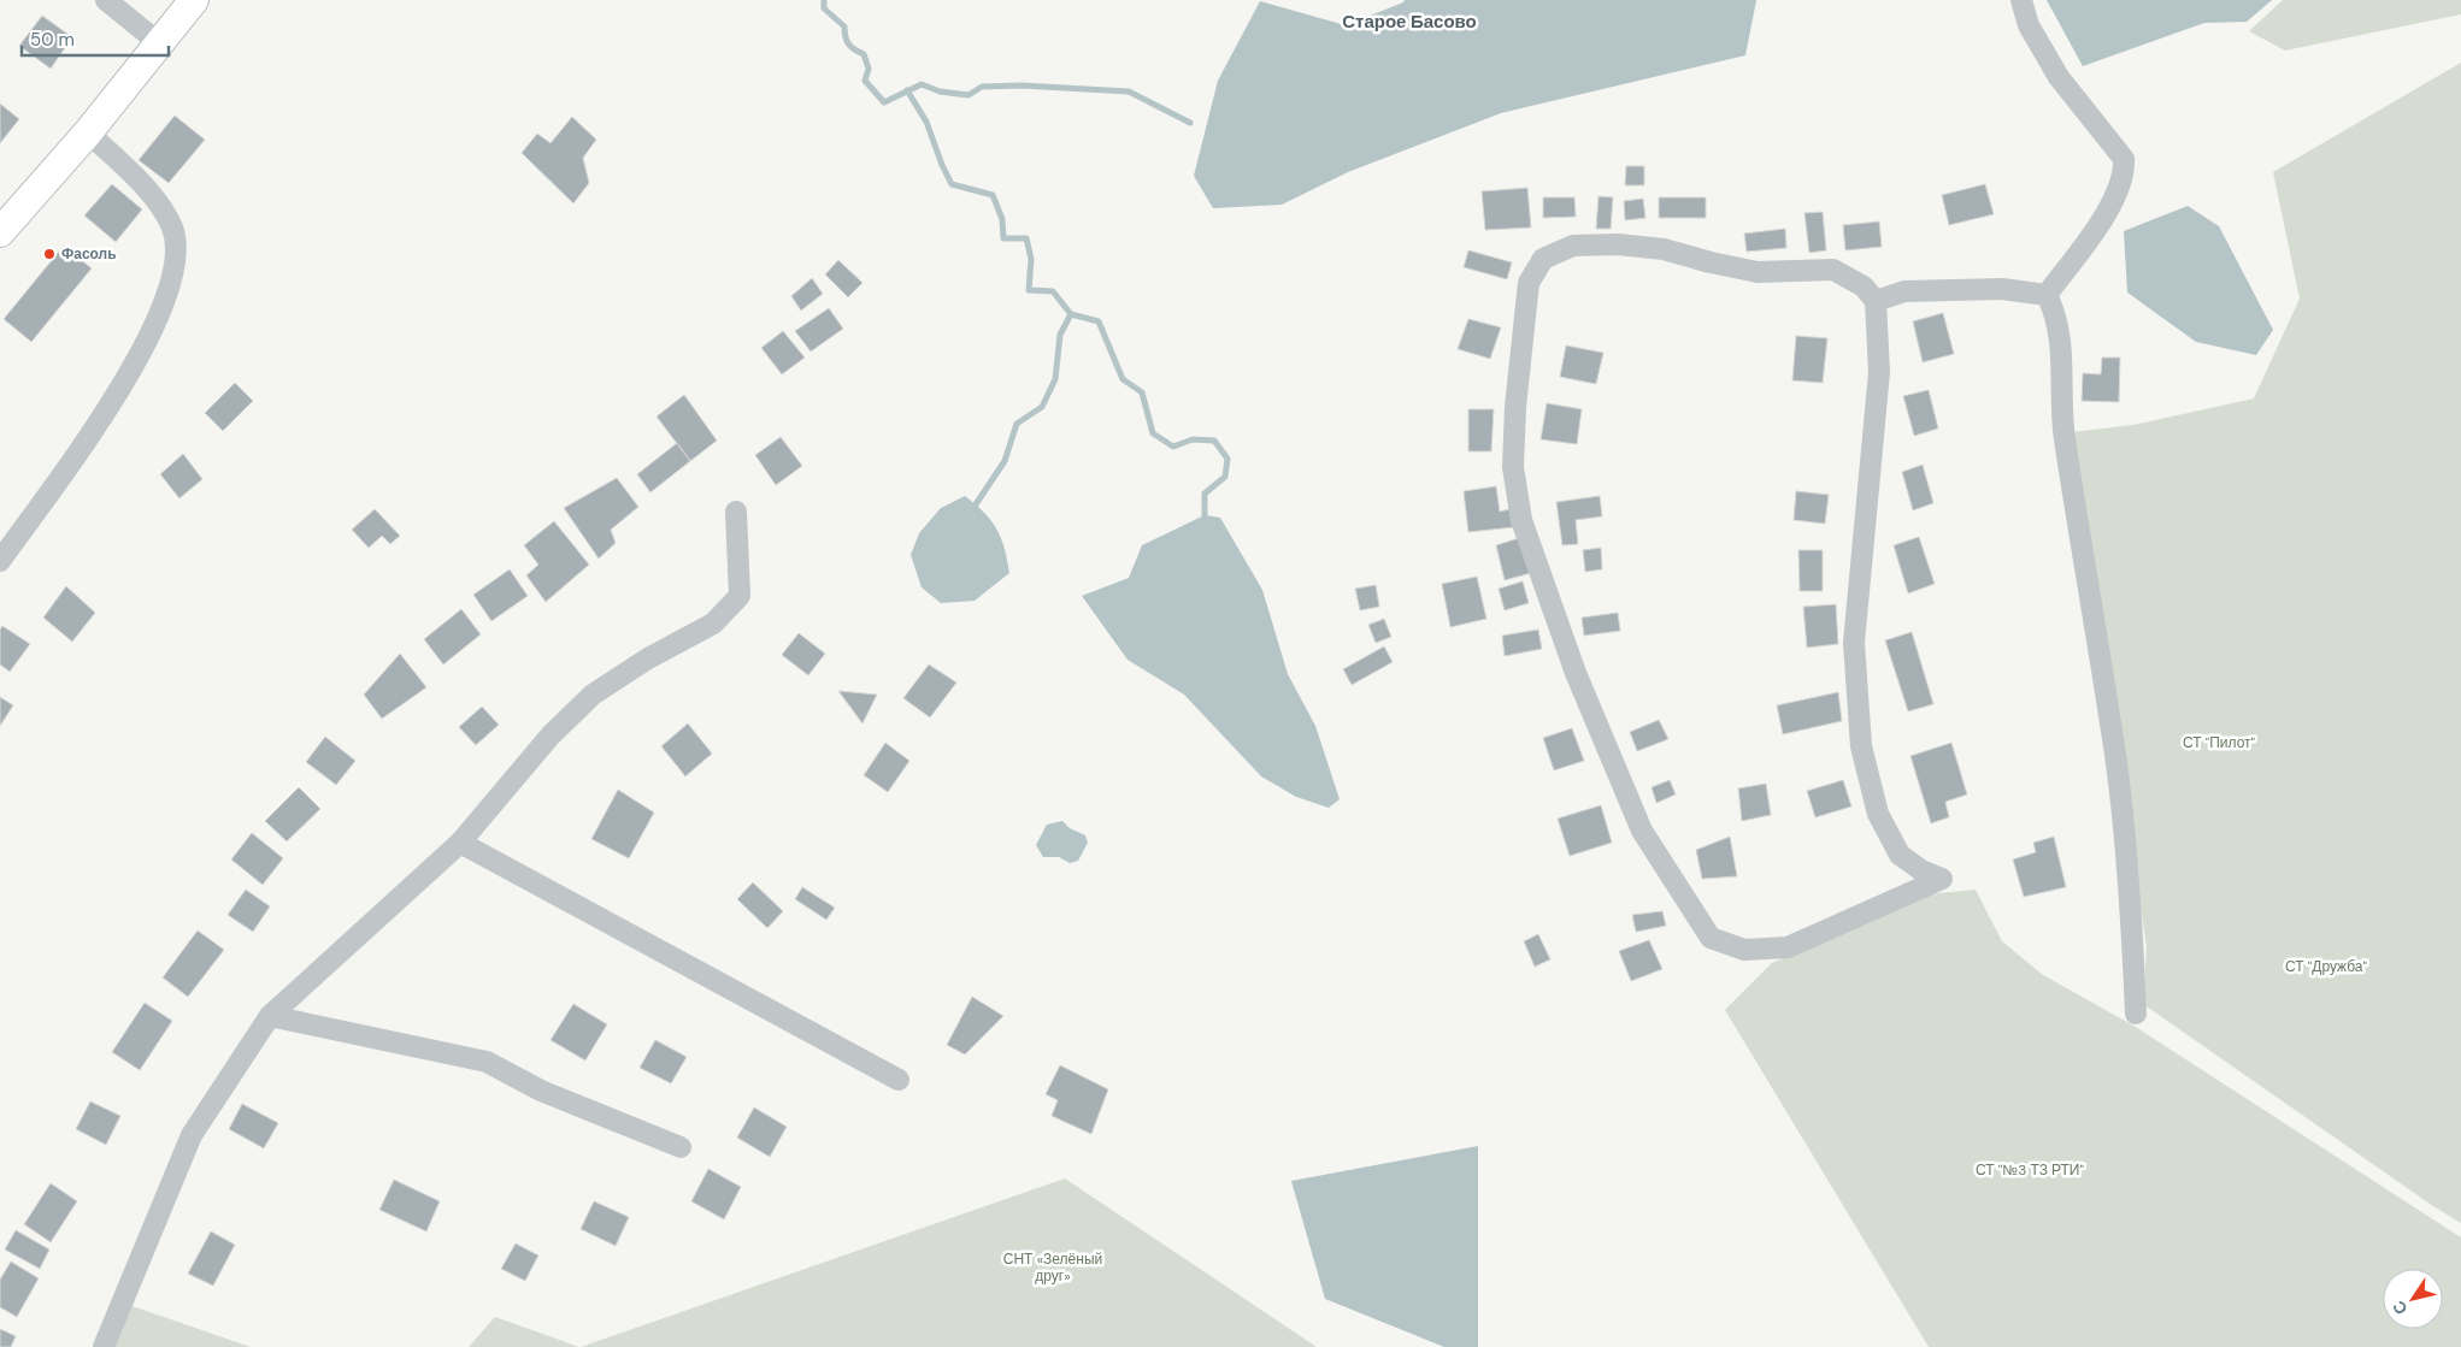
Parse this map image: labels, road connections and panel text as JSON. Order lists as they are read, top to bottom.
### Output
{
  "districts": ["Старое Басово"],
  "parks": [
    "СТ \"Пилот\"",
    "СТ \"Дружба\"",
    "СТ \"№3 ТЗ РТИ\"",
    "СНТ «Зелёный друг»"
  ],
  "places": ["Фасоль"],
  "scale_bar": "50 m",
  "north": "bottom left"
}
